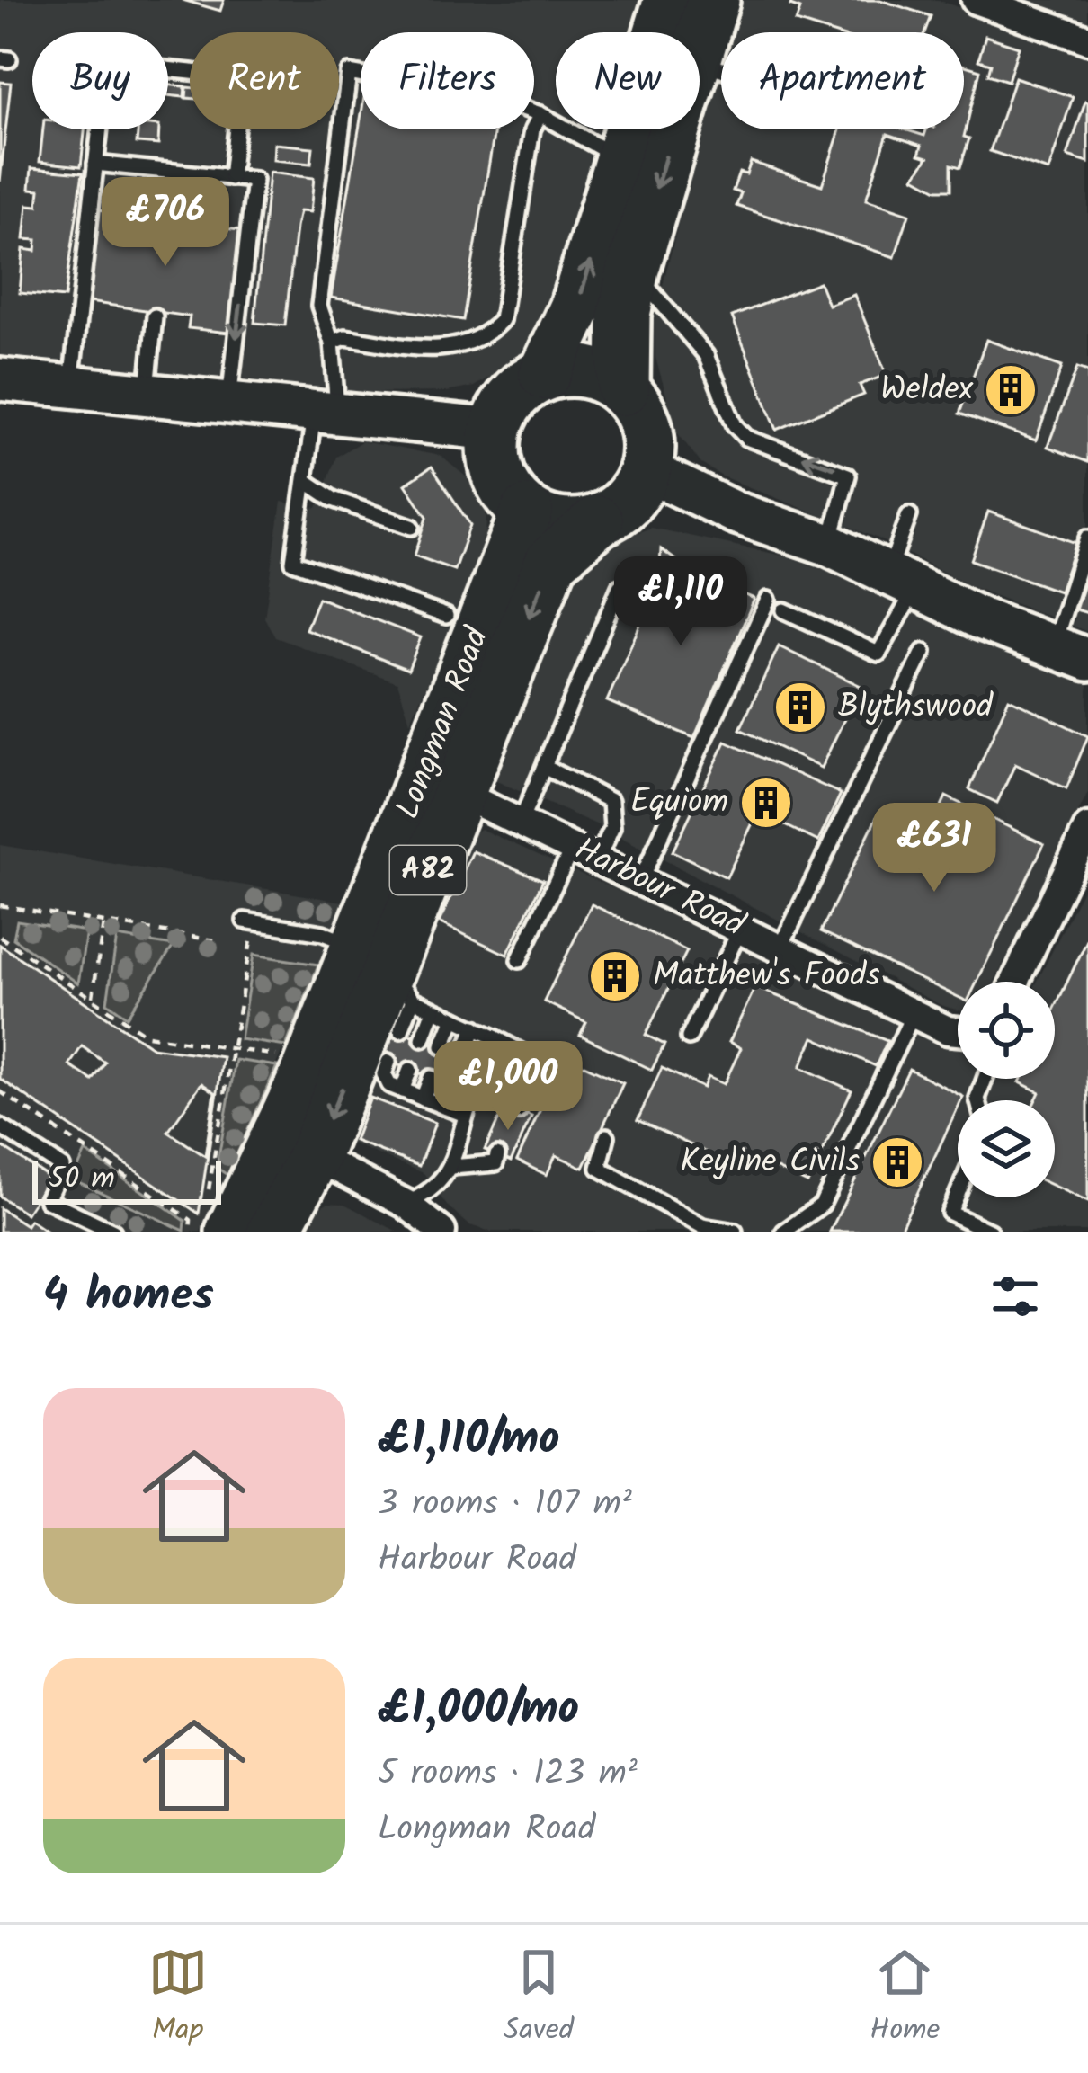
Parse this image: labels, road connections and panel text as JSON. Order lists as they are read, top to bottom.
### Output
{
  "streets": {
    "highway": ["Longman Road", "A82"],
    "street": ["Harbour Road"]
  },
  "crossings": [
    ["Longman Road", "A82"],
    ["Longman Road", "Harbour Road"]
  ],
  "places": {
    "building": [
      "Weldex",
      "Blythswood",
      "Equiom",
      "Matthew's Foods",
      "Keyline Civils"
    ]
  },
  "scale_bar": "50 m",
  "page": {
    "chip": [
      "Buy",
      "Rent",
      "Filters",
      "New",
      "Apartment"
    ],
    "price": [
      "£706",
      "£1,110",
      "£631",
      "£1,000"
    ],
    "scale": "50 m",
    "heading": "4 homes",
    "list": [
      {
        "name": "£1,110/mo",
        "note": "3 rooms · 107 m² · Harbour Road"
      },
      {
        "name": "£1,000/mo",
        "note": "5 rooms · 123 m² · Longman Road"
      }
    ],
    "tabs": ["Map", "Saved", "Home"]
  }
}
